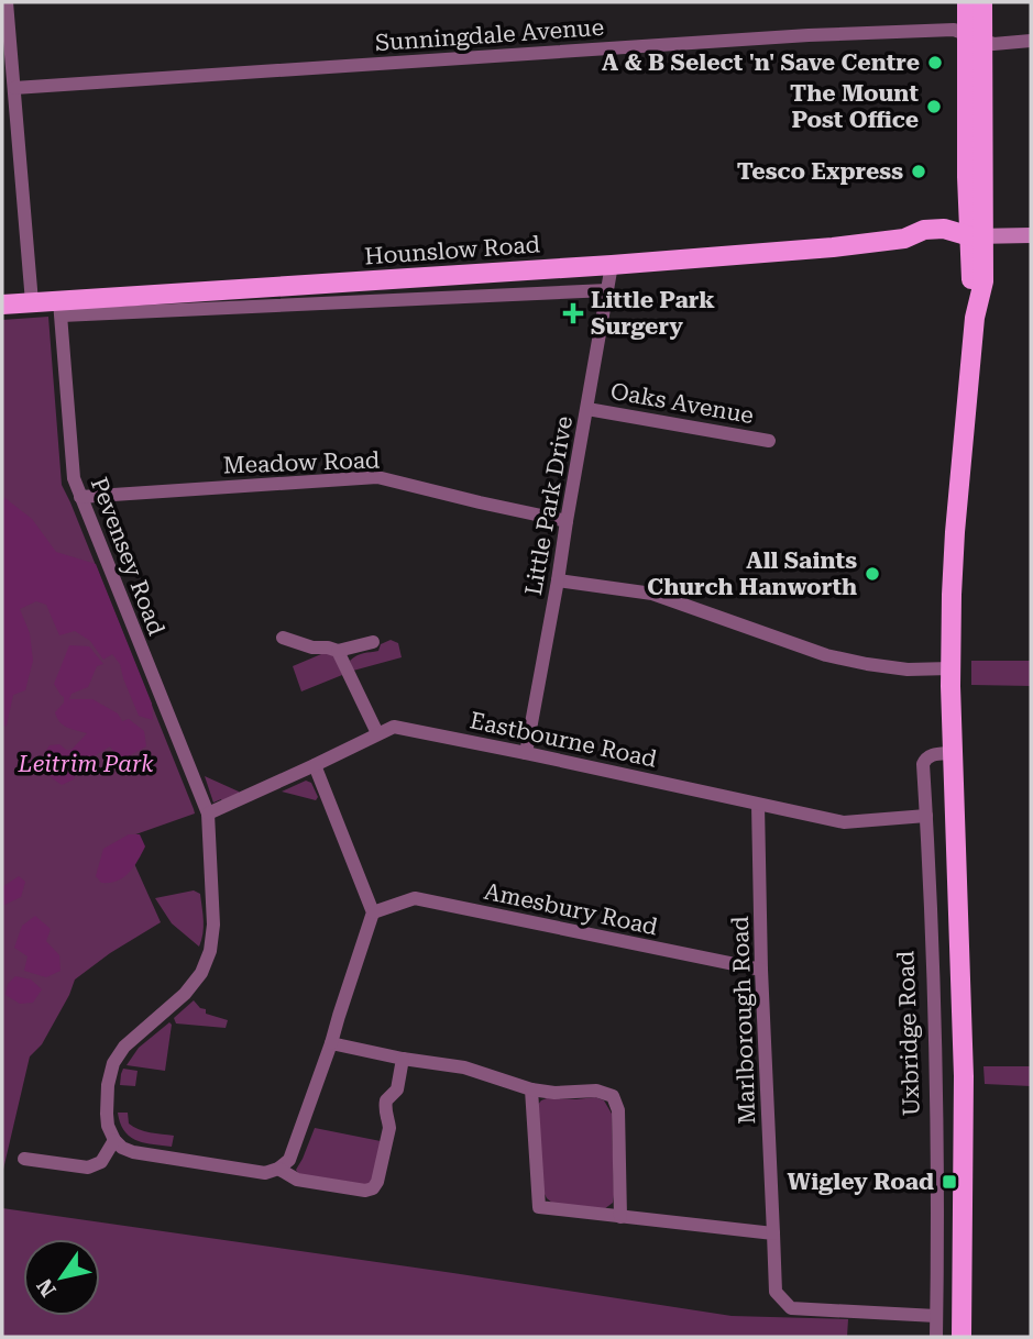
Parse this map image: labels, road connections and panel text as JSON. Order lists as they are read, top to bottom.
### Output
{
  "streets": {
    "main road": ["Hounslow Road"],
    "street": [
      "Sunningdale Avenue",
      "Oaks Avenue",
      "Meadow Road",
      "Little Park Drive",
      "Pevensey Road",
      "Eastbourne Road",
      "Amesbury Road",
      "Marlborough Road",
      "Uxbridge Road"
    ]
  },
  "crossings": [
    ["Hounslow Road", "Little Park Drive"],
    ["Hounslow Road", "Pevensey Road"],
    ["Oaks Avenue", "Little Park Drive"],
    ["Meadow Road", "Little Park Drive"],
    ["Meadow Road", "Pevensey Road"],
    ["Little Park Drive", "Eastbourne Road"],
    ["Pevensey Road", "Eastbourne Road"],
    ["Eastbourne Road", "Marlborough Road"],
    ["Eastbourne Road", "Uxbridge Road"],
    ["Amesbury Road", "Marlborough Road"]
  ],
  "parks": ["Leitrim Park"],
  "places": {
    "other": [
      "A & B Select 'n' Save Centre",
      "The Mount Post Office",
      "Tesco Express",
      "All Saints Church Hanworth"
    ],
    "health": ["Little Park Surgery"],
    "transit": ["Wigley Road"]
  },
  "north": "bottom left"
}
